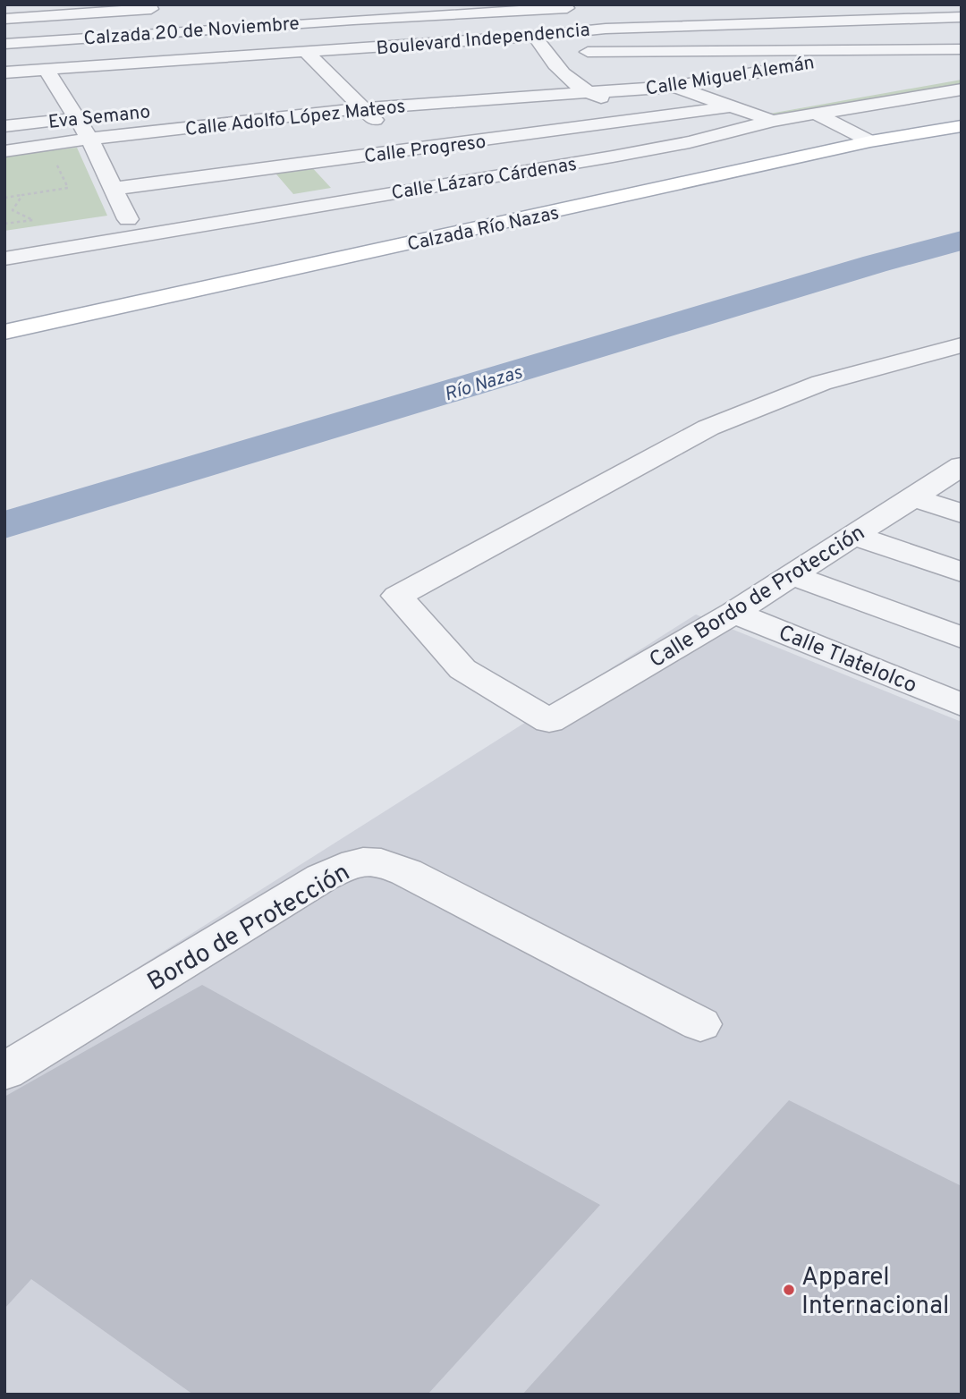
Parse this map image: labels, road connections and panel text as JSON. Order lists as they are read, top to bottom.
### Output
{
  "streets": {
    "main road": ["Calzada Río Nazas"],
    "street": [
      "Calzada 20 de Noviembre",
      "Boulevard Independencia",
      "Calle Miguel Alemán",
      "Eva Semano",
      "Calle Adolfo López Mateos",
      "Calle Progreso",
      "Calle Lázaro Cárdenas",
      "Calle Bordo de Protección",
      "Calle Tlatelolco",
      "Bordo de Protección"
    ]
  },
  "crossings": [
    ["Boulevard Independencia", "Calle Miguel Alemán"],
    ["Calle Miguel Alemán", "Calle Adolfo López Mateos"],
    ["Calle Bordo de Protección", "Calle Tlatelolco"]
  ],
  "water": ["Río Nazas"],
  "places": ["Apparel Internacional"]
}
